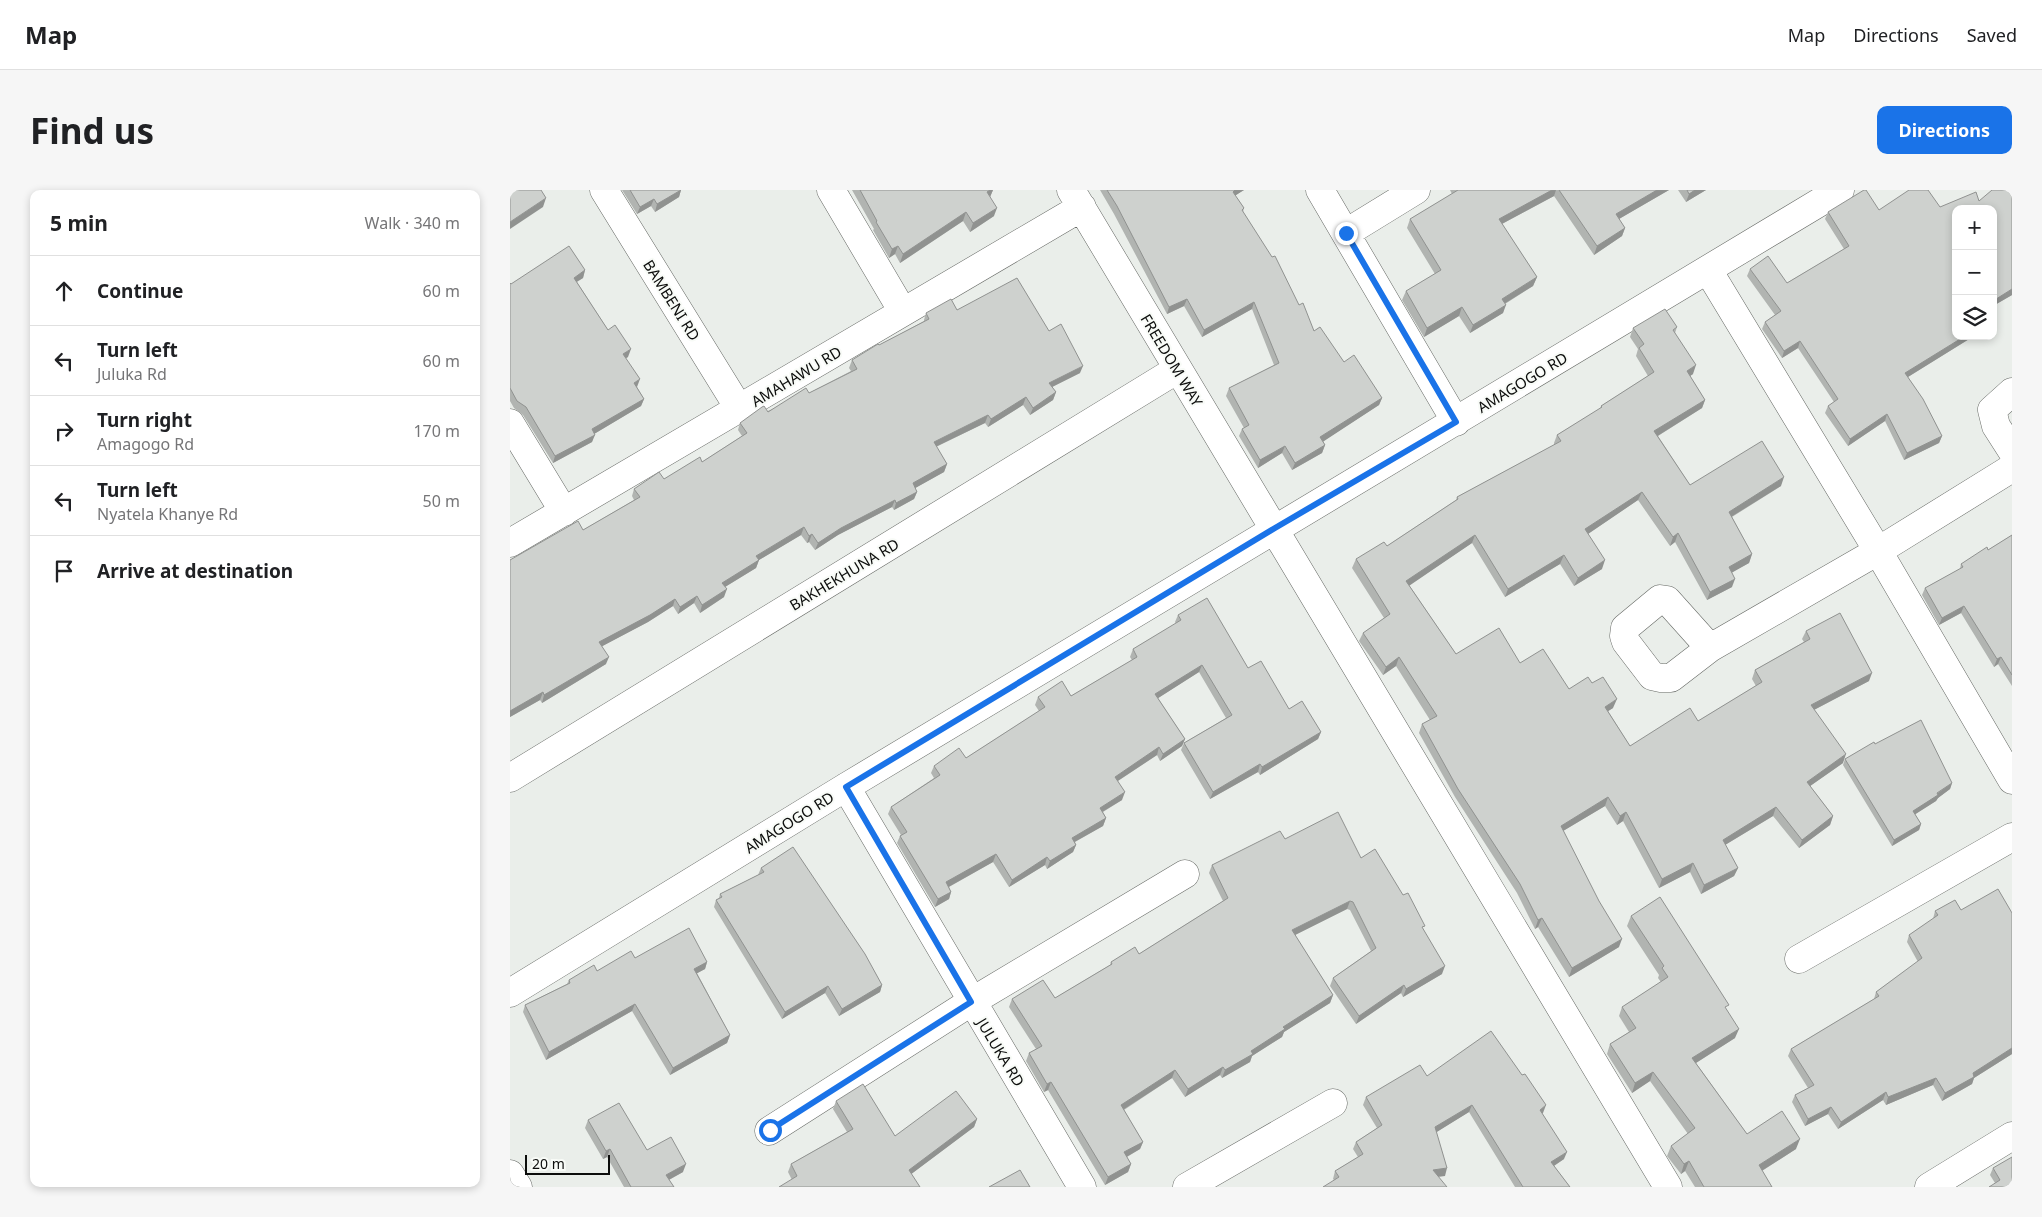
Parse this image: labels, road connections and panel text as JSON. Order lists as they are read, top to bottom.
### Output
{
  "streets": {
    "street": [
      "BAMBENI RD",
      "FREEDOM WAY",
      "AMAHAWU RD",
      "AMAGOGO RD",
      "BAKHEKHUNA RD",
      "JULUKA RD"
    ]
  },
  "crossings": [
    ["BAMBENI RD", "AMAHAWU RD"],
    ["FREEDOM WAY", "AMAHAWU RD"],
    ["FREEDOM WAY", "AMAGOGO RD"],
    ["FREEDOM WAY", "BAKHEKHUNA RD"],
    ["AMAGOGO RD", "JULUKA RD"]
  ],
  "scale_bar": "20 m",
  "page": {
    "header": "Map",
    "nav": ["Map", "Directions", "Saved"],
    "buttons": "Directions",
    "title": "Find us",
    "heading": ["5 min", "Walk · 340 m"],
    "map_buttons": ["+", "−"],
    "list": [
      ["Continue", "60 m"],
      ["Turn left", "Juluka Rd", "60 m"],
      ["Turn right", "Amagogo Rd", "170 m"],
      ["Turn left", "Nyatela Khanye Rd", "50 m"],
      "Arrive at destination"
    ],
    "scale": "20 m"
  }
}
